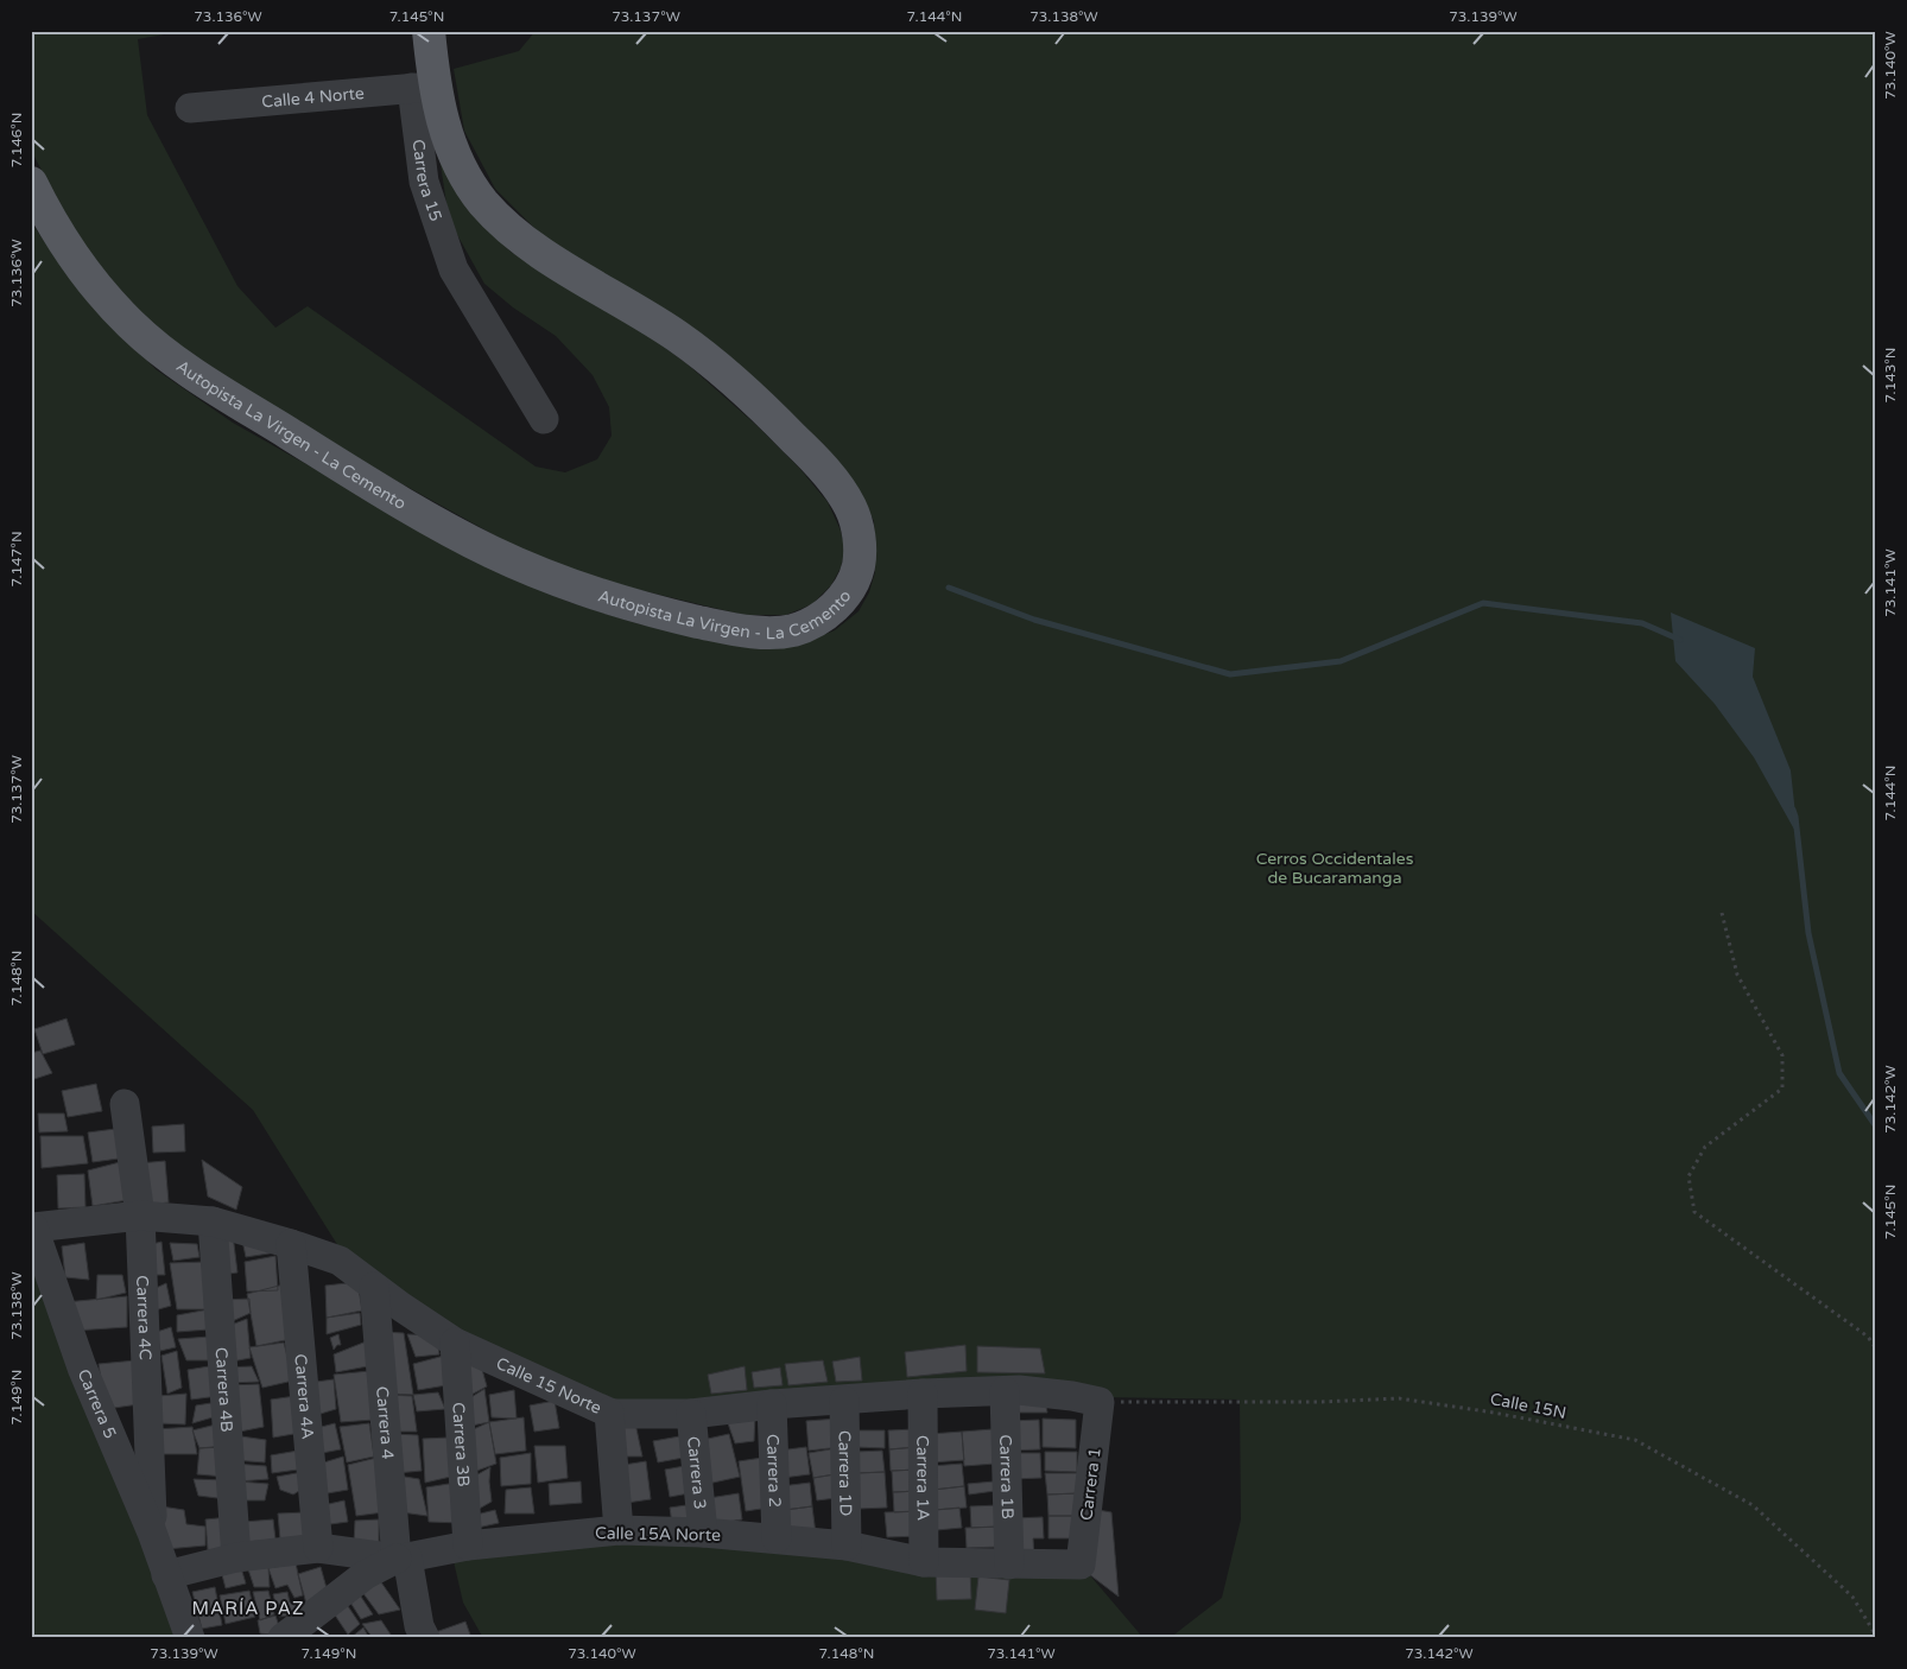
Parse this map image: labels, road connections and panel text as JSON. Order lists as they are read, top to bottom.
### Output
{
  "streets": {
    "main road": ["Autopista La Virgen - La Cemento"],
    "street": [
      "Calle 4 Norte",
      "Carrera 15",
      "Carrera 4C",
      "Calle 15 Norte",
      "Carrera 4B",
      "Carrera 4A",
      "Carrera 5",
      "Carrera 4",
      "Carrera 3B",
      "Carrera 2",
      "Carrera 3",
      "Carrera 1D",
      "Carrera 1A",
      "Carrera 1B",
      "Carrera 1",
      "Calle 15A Norte"
    ],
    "path": ["Calle 15N"]
  },
  "crossings": [
    ["Calle 4 Norte", "Carrera 15"],
    ["Calle 4 Norte", "Autopista La Virgen - La Cemento"],
    ["Carrera 15", "Autopista La Virgen - La Cemento"],
    ["Carrera 4C", "Calle 15 Norte"],
    ["Carrera 4C", "Carrera 5"],
    ["Calle 15 Norte", "Carrera 4B"],
    ["Calle 15 Norte", "Carrera 4A"],
    ["Calle 15 Norte", "Carrera 5"],
    ["Calle 15 Norte", "Calle 15N"],
    ["Calle 15 Norte", "Carrera 4"],
    ["Calle 15 Norte", "Carrera 3B"],
    ["Calle 15 Norte", "Carrera 2"],
    ["Calle 15 Norte", "Carrera 3"],
    ["Calle 15 Norte", "Carrera 1D"],
    ["Calle 15 Norte", "Carrera 1A"],
    ["Calle 15 Norte", "Carrera 1B"],
    ["Calle 15 Norte", "Carrera 1"],
    ["Carrera 4B", "Calle 15A Norte"],
    ["Carrera 4A", "Calle 15A Norte"],
    ["Carrera 5", "Calle 15A Norte"],
    ["Calle 15N", "Carrera 1"],
    ["Carrera 4", "Calle 15A Norte"],
    ["Carrera 3B", "Calle 15A Norte"],
    ["Carrera 2", "Calle 15A Norte"],
    ["Carrera 3", "Calle 15A Norte"],
    ["Carrera 1D", "Calle 15A Norte"],
    ["Carrera 1A", "Calle 15A Norte"],
    ["Carrera 1B", "Calle 15A Norte"],
    ["Carrera 1", "Calle 15A Norte"]
  ],
  "districts": ["MARÍA PAZ"],
  "parks": ["Cerros Occidentales de Bucaramanga"],
  "coordinates": [
    "73.136°W",
    "7.145°N",
    "73.137°W",
    "7.144°N",
    "73.138°W",
    "73.139°W",
    "73.140°W",
    "7.146°N",
    "7.143°N",
    "7.147°N",
    "73.141°W",
    "7.148°N",
    "73.142°W",
    "7.149°N"
  ]
}
